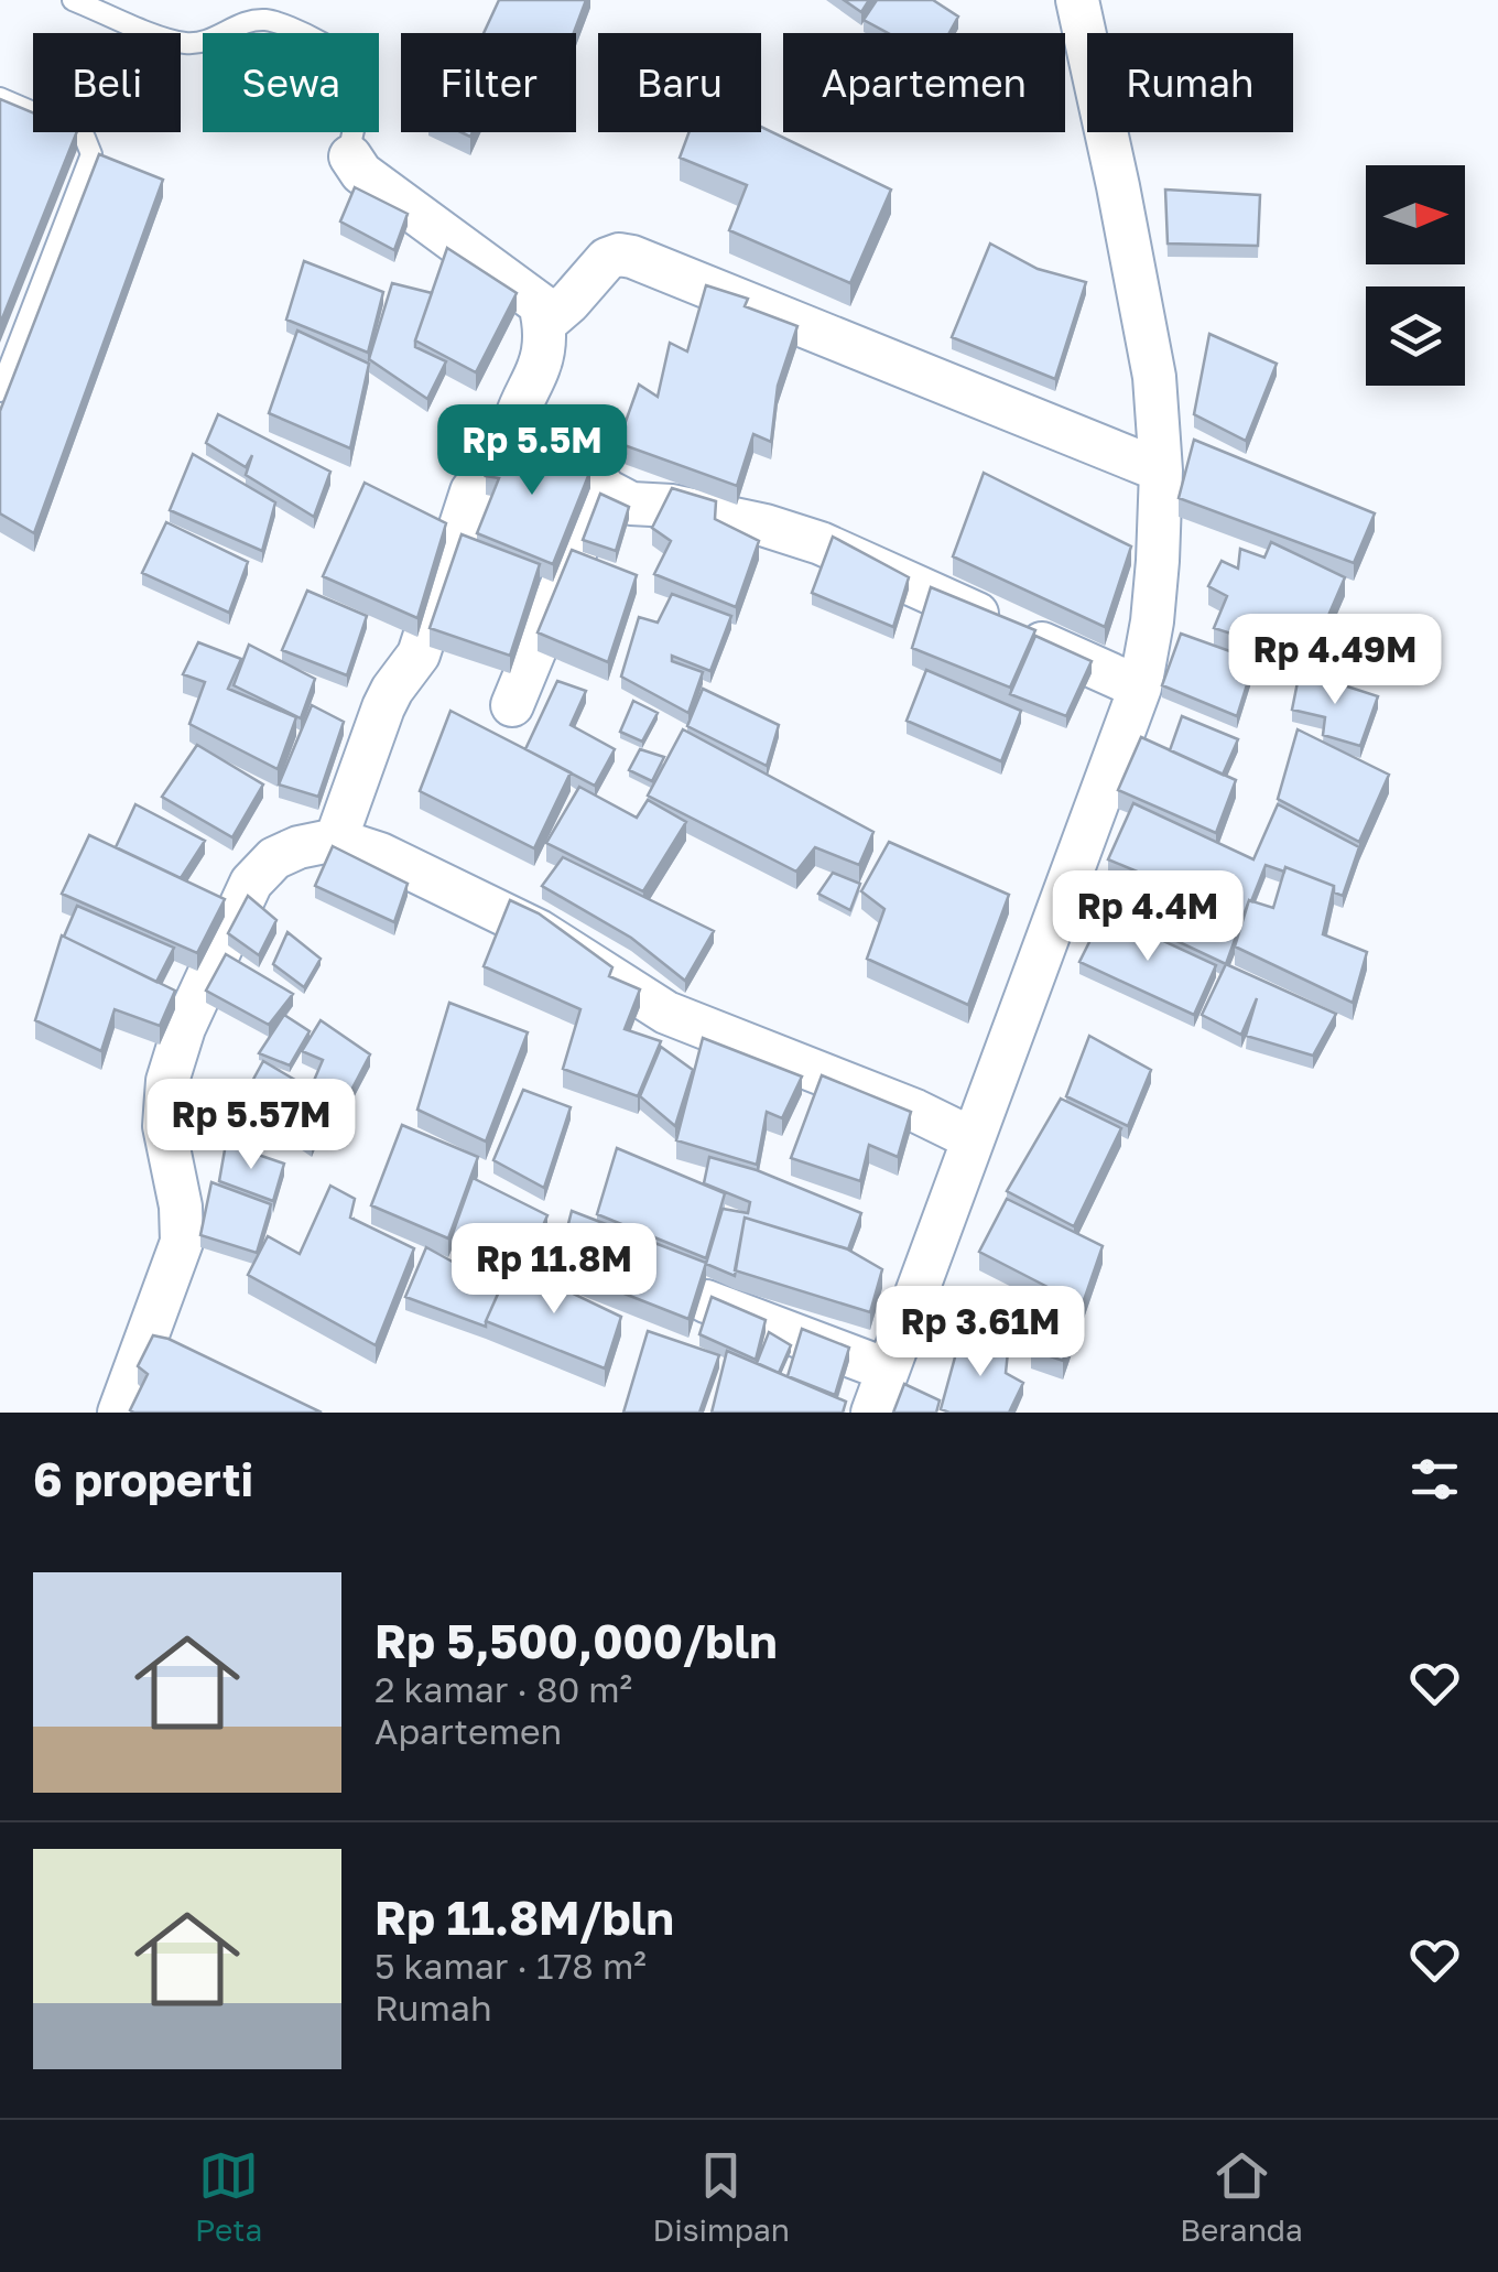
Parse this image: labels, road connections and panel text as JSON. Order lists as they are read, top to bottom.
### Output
{
  "north": "right",
  "page": {
    "chip": [
      "Beli",
      "Sewa",
      "Filter",
      "Baru",
      "Apartemen",
      "Rumah"
    ],
    "price": [
      "Rp 5.5M",
      "Rp 4.49M",
      "Rp 4.4M",
      "Rp 5.57M",
      "Rp 11.8M",
      "Rp 3.61M"
    ],
    "heading": "6 properti",
    "list": [
      {
        "name": "Rp 5,500,000/bln",
        "note": "2 kamar · 80 m² · Apartemen"
      },
      {
        "name": "Rp 11.8M/bln",
        "note": "5 kamar · 178 m² · Rumah"
      }
    ],
    "tabs": ["Peta", "Disimpan", "Beranda"]
  }
}
